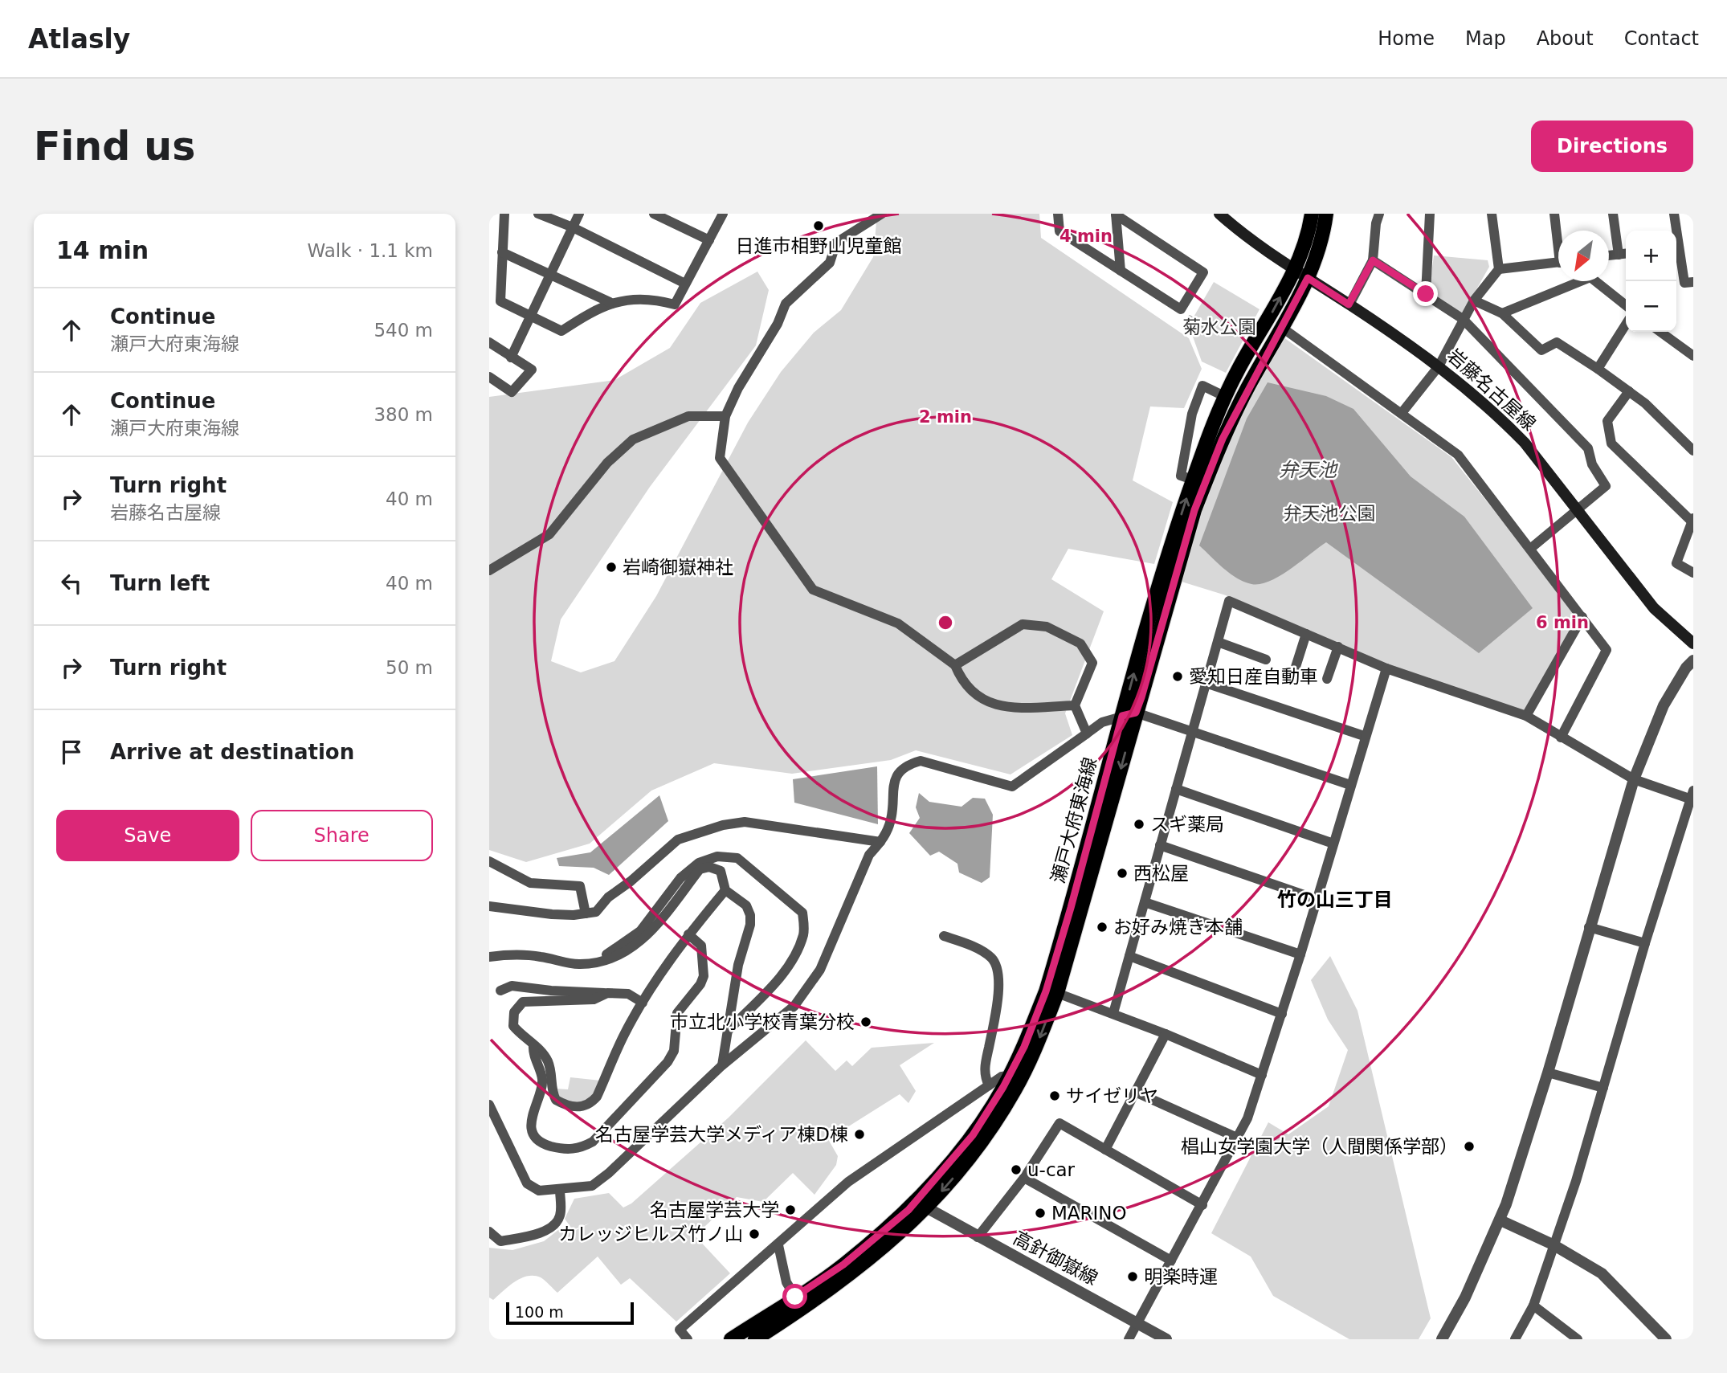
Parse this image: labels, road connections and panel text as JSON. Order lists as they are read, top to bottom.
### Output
{
  "streets": {
    "main road": ["岩藤名古屋線", "瀬戸大府東海線"],
    "street": ["高針御嶽線"]
  },
  "crossings": [
    ["岩藤名古屋線", "瀬戸大府東海線"],
    ["瀬戸大府東海線", "高針御嶽線"]
  ],
  "districts": ["竹の山三丁目"],
  "water": ["弁天池"],
  "parks": ["菊水公園", "弁天池公園"],
  "places": [
    "日進市相野山児童館",
    "岩崎御嶽神社",
    "愛知日産自動車",
    "スギ薬局",
    "西松屋",
    "お好み焼き本舗",
    "市立北小学校青葉分校",
    "サイゼリヤ",
    "名古屋学芸大学メディア棟D棟",
    "椙山女学園大学（人間関係学部）",
    "u-car",
    "名古屋学芸大学",
    "MARINO",
    "カレッジヒルズ竹ノ山",
    "明楽時運"
  ],
  "scale_bar": "100 m",
  "north": "bottom left",
  "page": {
    "header": "Atlasly",
    "nav": [
      "Home",
      "Map",
      "About",
      "Contact"
    ],
    "buttons": [
      "Directions",
      ["Save", "Share"]
    ],
    "title": "Find us",
    "heading": ["14 min", "Walk · 1.1 km"],
    "map_buttons": ["+", "−"],
    "list": [
      ["Continue", "瀬戸大府東海線", "540 m"],
      ["Continue", "瀬戸大府東海線", "380 m"],
      ["Turn right", "岩藤名古屋線", "40 m"],
      ["Turn left", "40 m"],
      ["Turn right", "50 m"],
      "Arrive at destination"
    ],
    "scale": "100 m"
  },
  "rings": ["4 min", "2 min", "6 min"]
}
